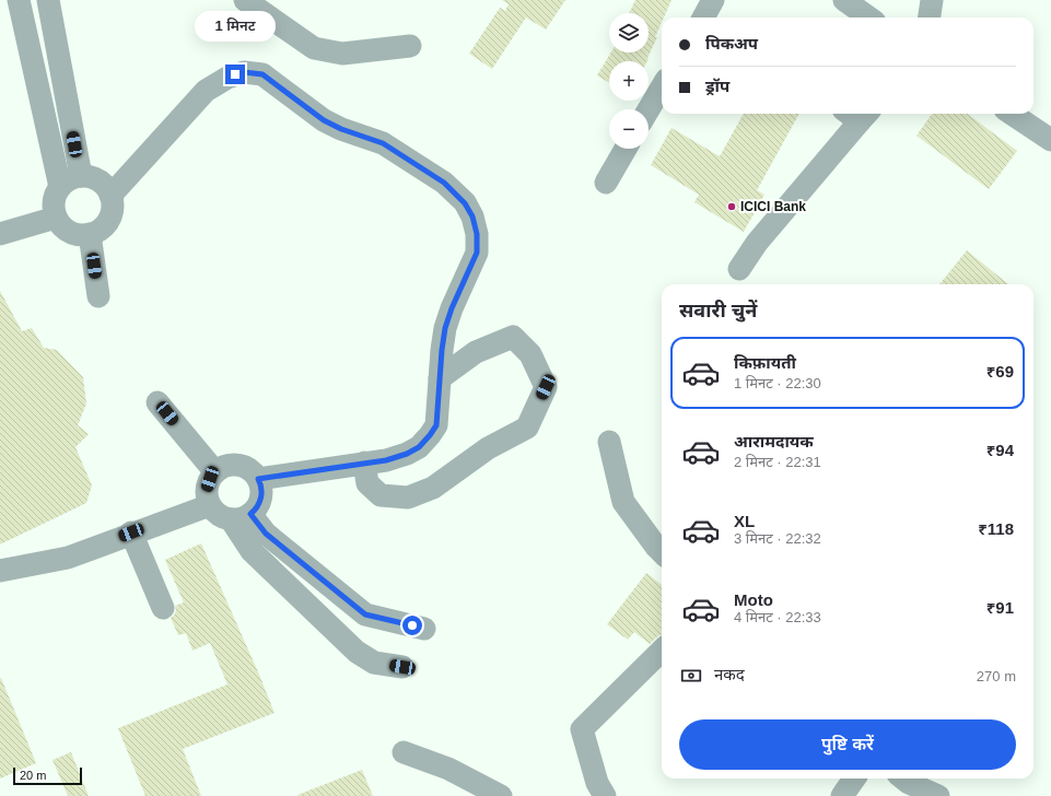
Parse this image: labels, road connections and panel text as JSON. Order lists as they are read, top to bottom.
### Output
{
  "places": ["ICICI Bank"],
  "scale_bar": "20 m",
  "page": {
    "bubble": "1 मिनट",
    "map_buttons": ["+", "−"],
    "banner": ["पिकअप", "ड्रॉप"],
    "heading": "सवारी चुनें",
    "list": [
      {
        "name": "किफ़ायती",
        "note": "1 मिनट · 22:30",
        "value": "₹69"
      },
      {
        "name": "आरामदायक",
        "note": "2 मिनट · 22:31",
        "value": "₹94"
      },
      {
        "name": "XL",
        "note": "3 मिनट · 22:32",
        "value": "₹118"
      },
      {
        "name": "Moto",
        "note": "4 मिनट · 22:33",
        "value": "₹91"
      }
    ],
    "pay": ["नकद", "270 m"],
    "buttons": "पुष्टि करें",
    "scale": "20 m"
  }
}
